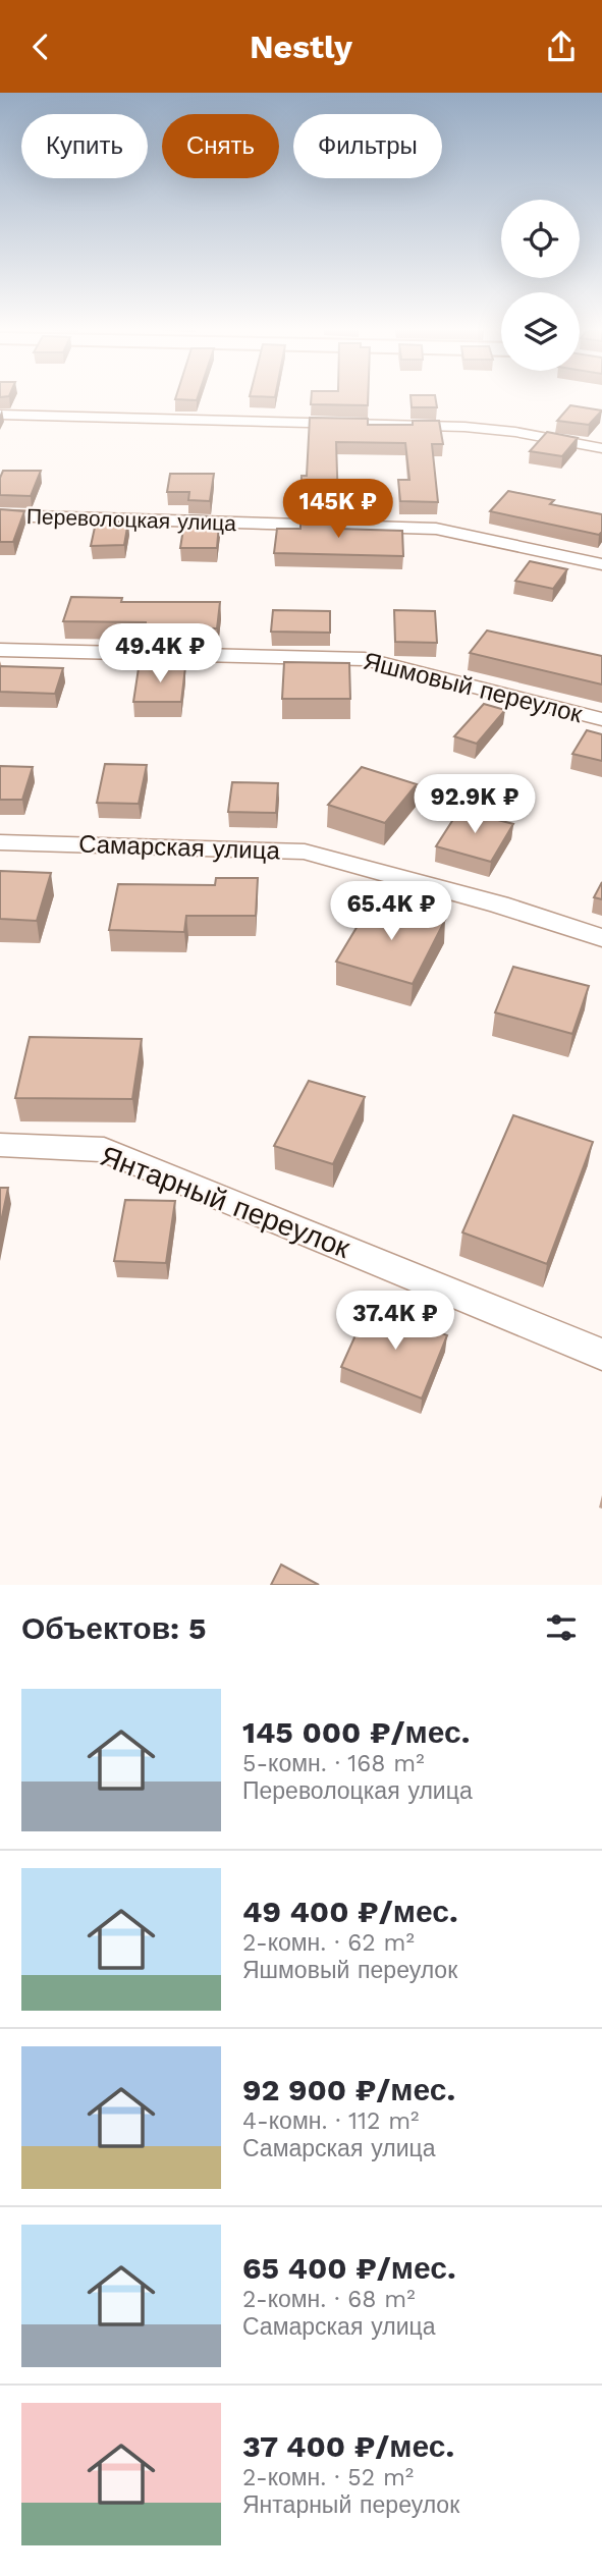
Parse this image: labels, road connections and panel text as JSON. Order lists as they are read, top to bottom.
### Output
{
  "streets": {
    "street": [
      "Переволоцкая улица",
      "Яшмовый переулок",
      "Самарская улица",
      "Янтарный переулок"
    ]
  },
  "page": {
    "header": "Nestly",
    "chip": ["Купить", "Снять", "Фильтры"],
    "price": [
      "145K ₽",
      "49.4K ₽",
      "92.9K ₽",
      "65.4K ₽",
      "37.4K ₽"
    ],
    "heading": "Объектов: 5",
    "list": [
      {
        "name": "145 000 ₽/мес.",
        "note": "5-комн. · 168 m² · Переволоцкая улица"
      },
      {
        "name": "49 400 ₽/мес.",
        "note": "2-комн. · 62 m² · Яшмовый переулок"
      },
      {
        "name": "92 900 ₽/мес.",
        "note": "4-комн. · 112 m² · Самарская улица"
      },
      {
        "name": "65 400 ₽/мес.",
        "note": "2-комн. · 68 m² · Самарская улица"
      },
      {
        "name": "37 400 ₽/мес.",
        "note": "2-комн. · 52 m² · Янтарный переулок"
      }
    ]
  }
}
